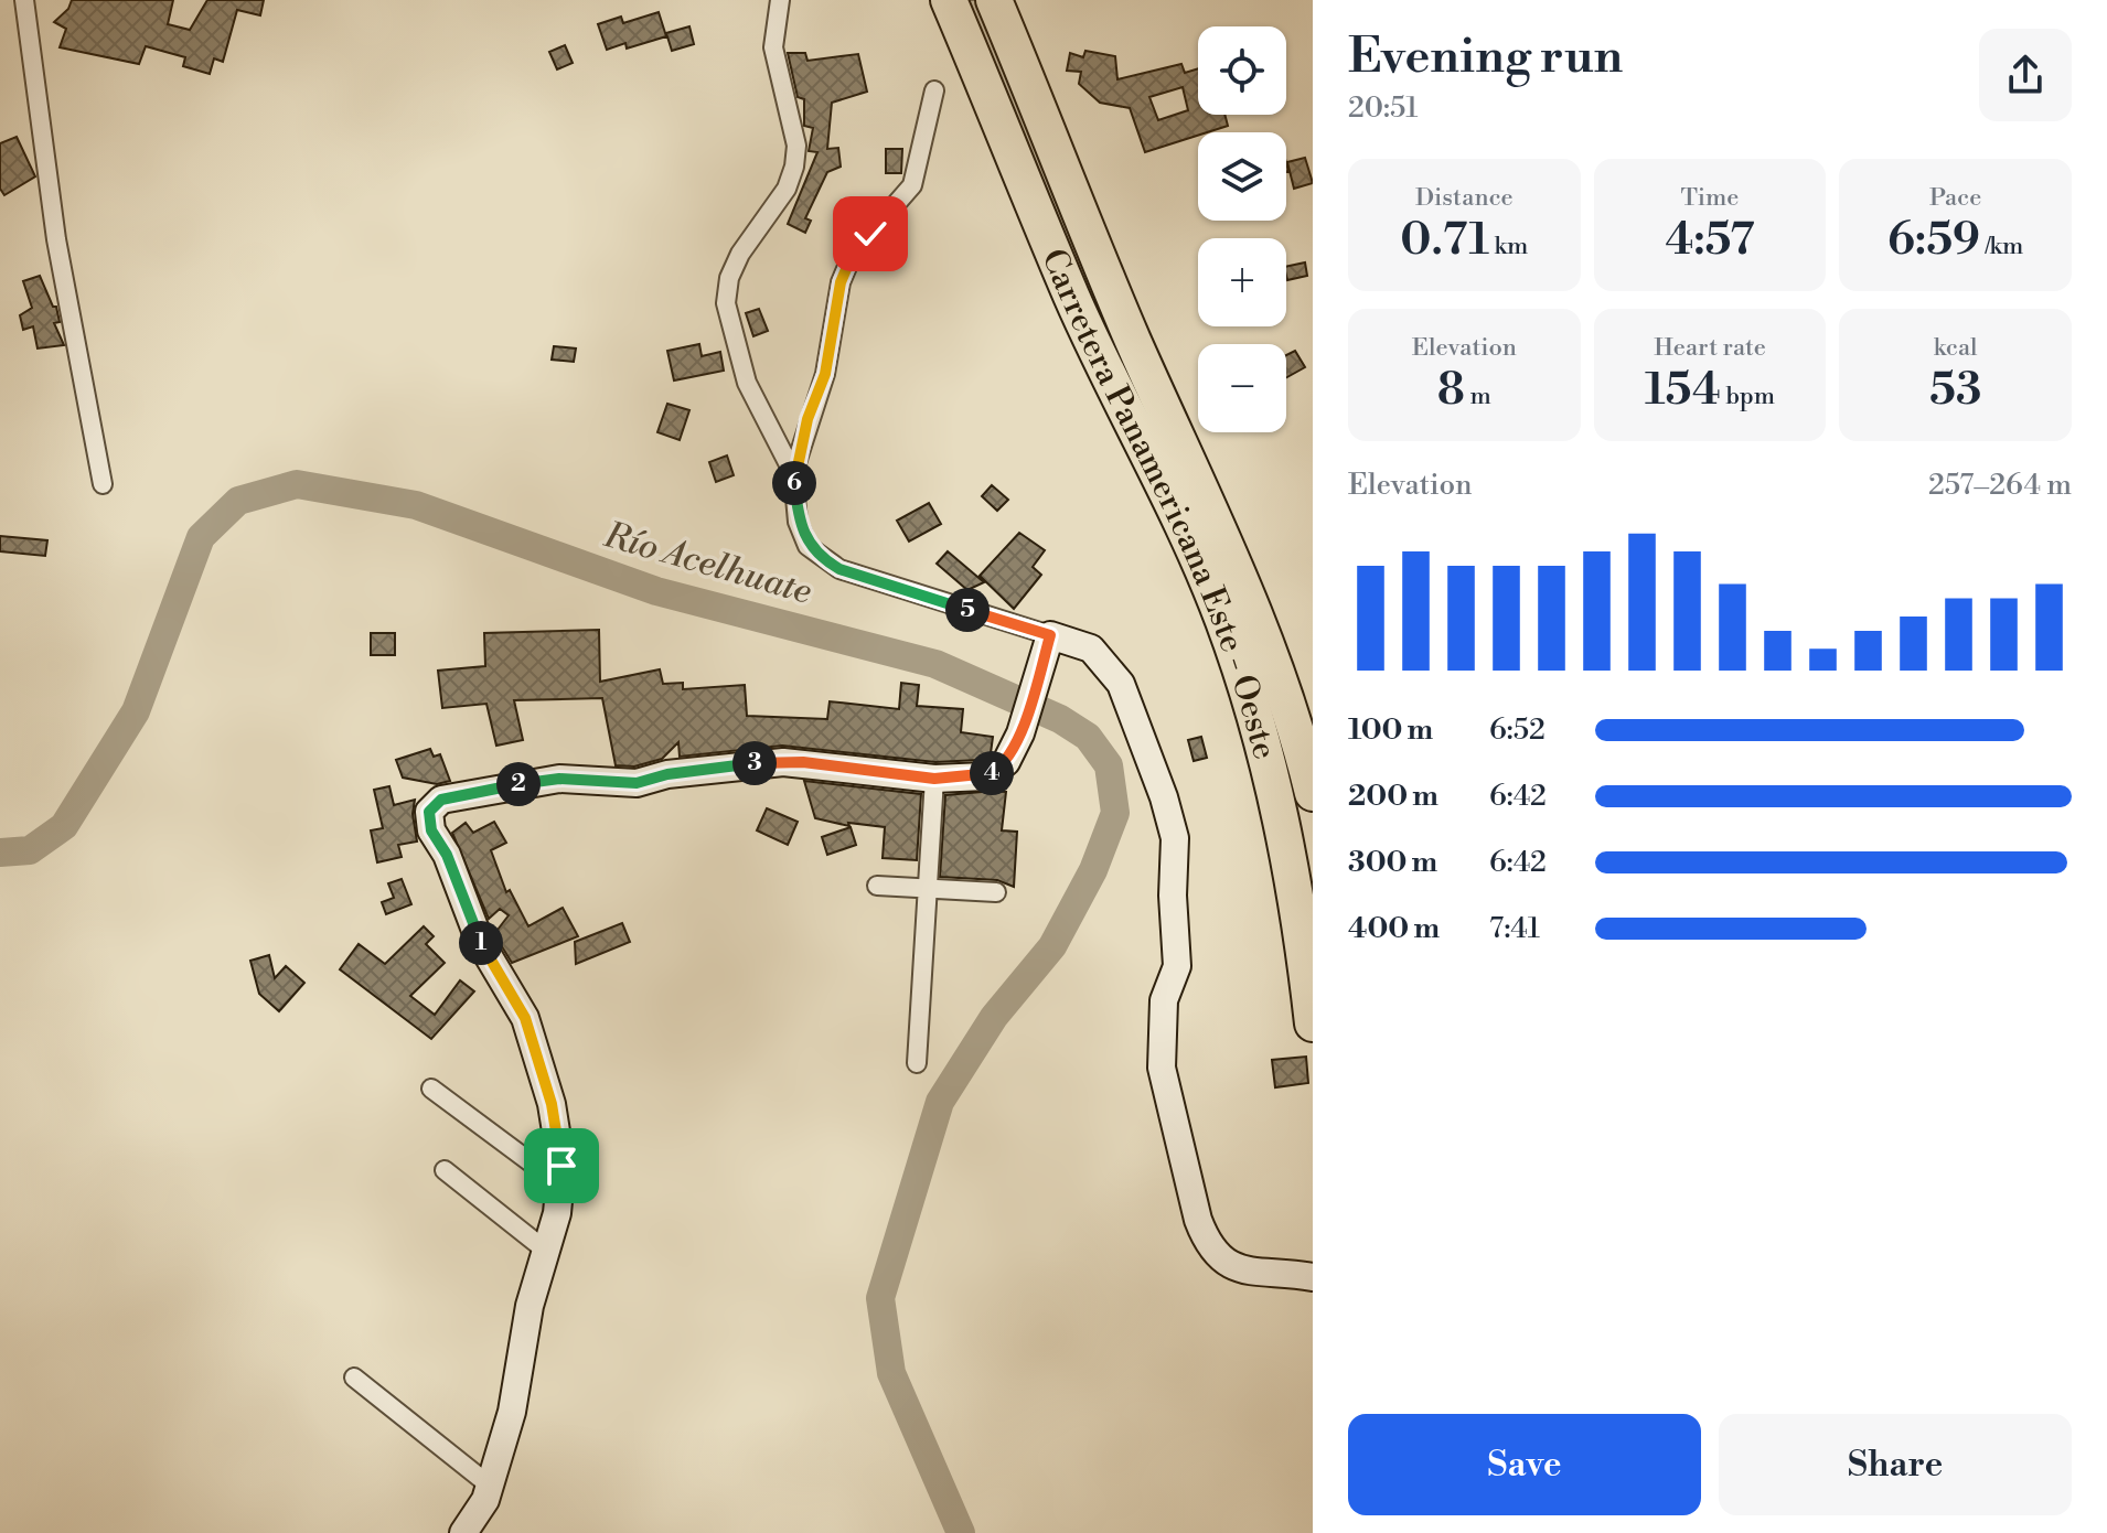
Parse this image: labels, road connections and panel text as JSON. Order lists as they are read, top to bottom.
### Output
{
  "streets": {
    "highway": ["Carretera Panamericana Este - Oeste"]
  },
  "water": ["Río Acelhuate"],
  "page": {
    "heading": ["Evening run", "20:51"],
    "map_buttons": ["+", "−"],
    "stats": [
      ["Distance", "0.71 km"],
      ["Time", "4:57"],
      ["Pace", "6:59 /km"],
      ["Elevation", "8 m"],
      ["Heart rate", "154 bpm"],
      ["kcal", "53"]
    ],
    "chart": ["Elevation", "257–264 m"],
    "pins": [
      "6",
      "5",
      "3",
      "4",
      "2",
      "1"
    ],
    "list": [
      {
        "name": "100 m",
        "note": "6:52"
      },
      {
        "name": "200 m",
        "note": "6:42"
      },
      {
        "name": "300 m",
        "note": "6:42"
      },
      {
        "name": "400 m",
        "note": "7:41"
      }
    ],
    "buttons": ["Save", "Share"]
  }
}
